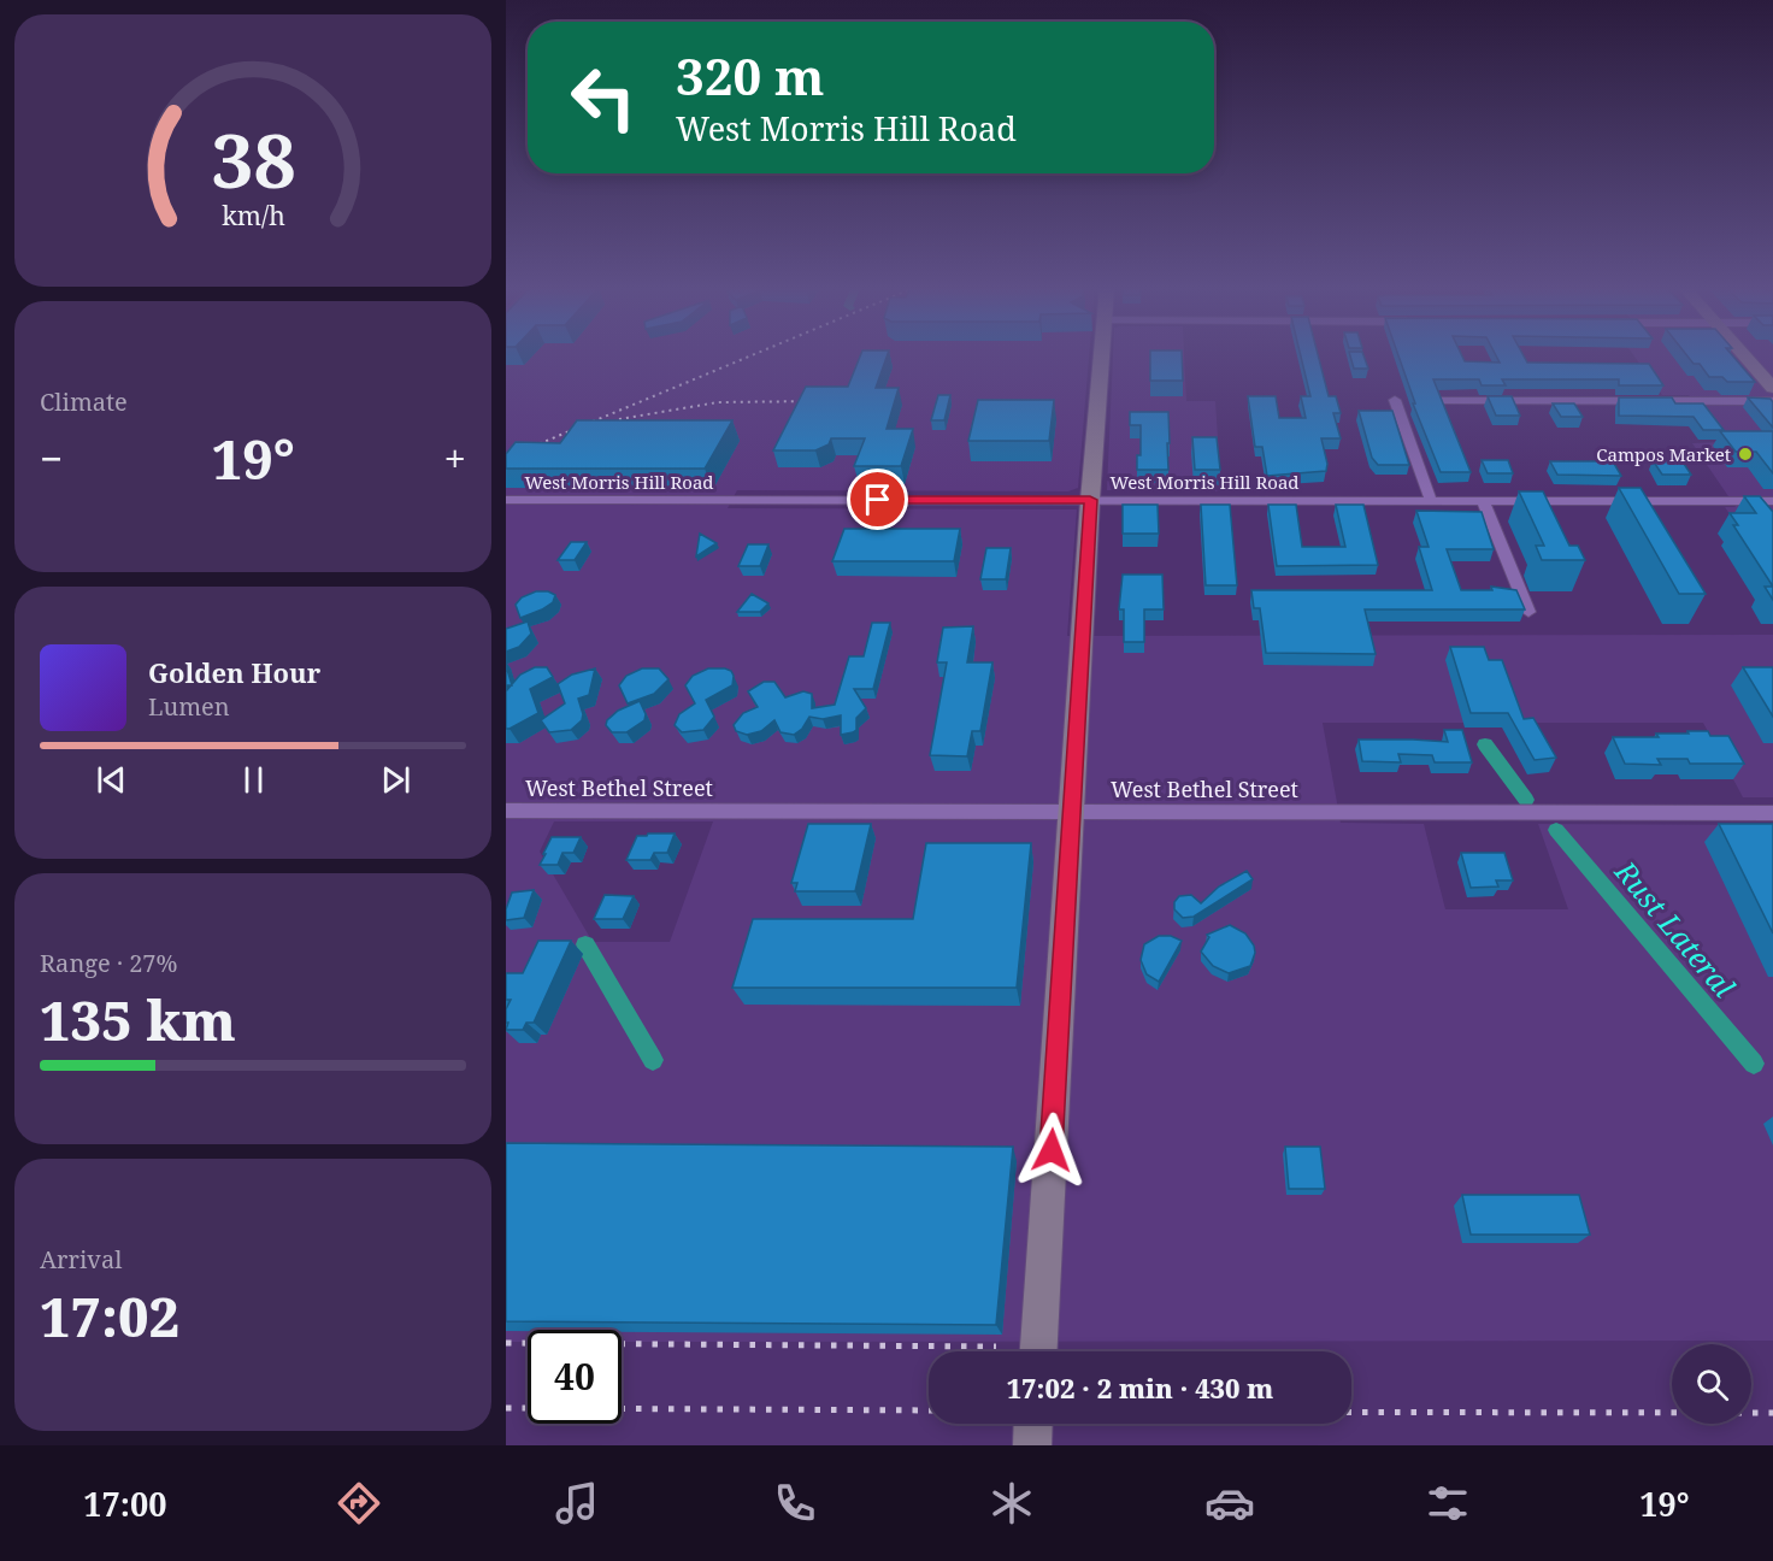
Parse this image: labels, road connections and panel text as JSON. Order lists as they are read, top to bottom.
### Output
{
  "streets": {
    "street": ["West Morris Hill Road", "West Bethel Street"]
  },
  "water": ["Rust Lateral"],
  "places": ["Campos Market"],
  "page": {
    "turn": ["320 m", "West Morris Hill Road"],
    "tile": [
      "Climate",
      ["Range · 27%", "135 km"],
      ["Arrival", "17:02"]
    ],
    "heat": ["−", "19°", "+"],
    "song": ["Golden Hour", "Lumen"],
    "limit": "40",
    "trip": "17:02 · 2 min · 430 m",
    "tabs": ["17:00", "19°"],
    "gauge": ["38", "km/h"]
  }
}
